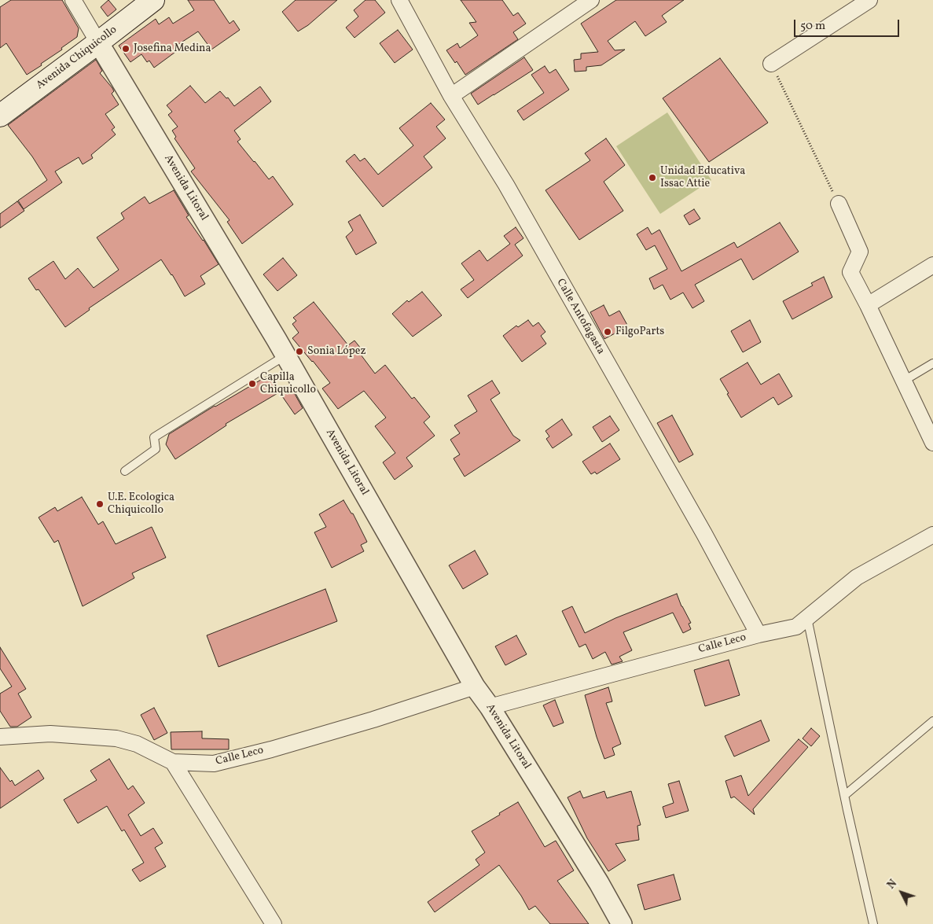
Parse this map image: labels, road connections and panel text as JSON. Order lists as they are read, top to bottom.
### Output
{
  "streets": {
    "main road": ["Avenida Chiquicollo"],
    "street": ["Avenida Litoral", "Calle Antofagasta", "Calle Leco"]
  },
  "crossings": [
    ["Avenida Chiquicollo", "Avenida Litoral"],
    ["Avenida Litoral", "Calle Leco"],
    ["Calle Antofagasta", "Calle Leco"]
  ],
  "places": [
    "Josefina Medina",
    "Unidad Educativa Issac Attie",
    "FilgoParts",
    "Sonia López",
    "Capilla Chiquicollo",
    "U.E. Ecologica Chiquicollo"
  ],
  "scale_bar": "50 m",
  "north": "top left"
}
